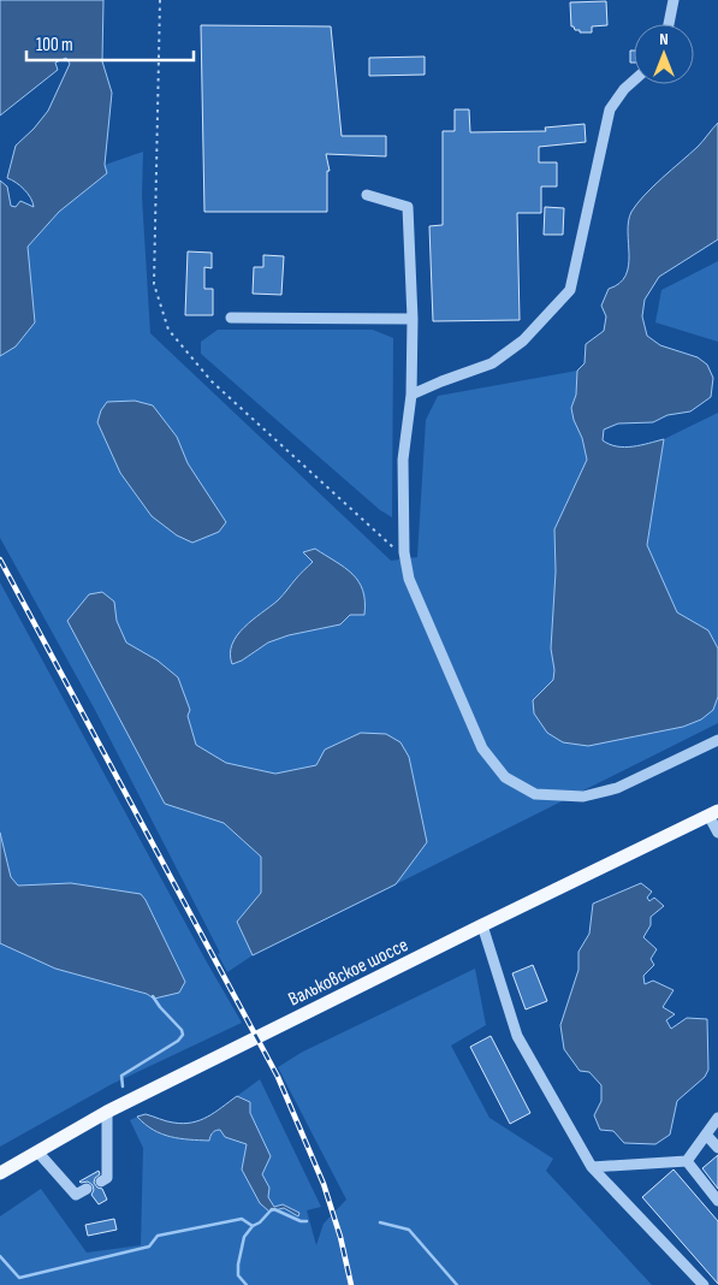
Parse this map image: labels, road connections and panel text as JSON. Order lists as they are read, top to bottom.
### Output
{
  "streets": {
    "main road": ["Вальковское шоссе"]
  },
  "scale_bar": "100 m",
  "north": "top"
}
